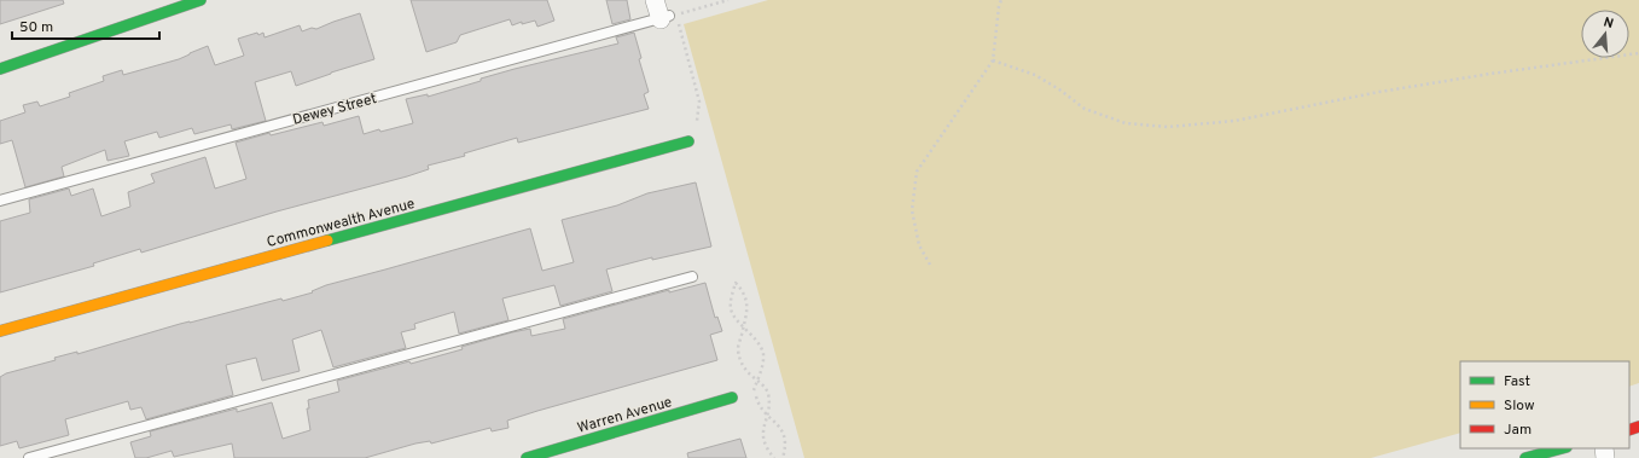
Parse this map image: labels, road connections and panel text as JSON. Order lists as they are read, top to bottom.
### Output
{
  "streets": {
    "street": ["Commonwealth Avenue", "Warren Avenue"],
    "lane": ["Dewey Street"]
  },
  "legend": ["Fast", "Slow", "Jam"],
  "scale_bar": "50 m",
  "north": "top"
}
